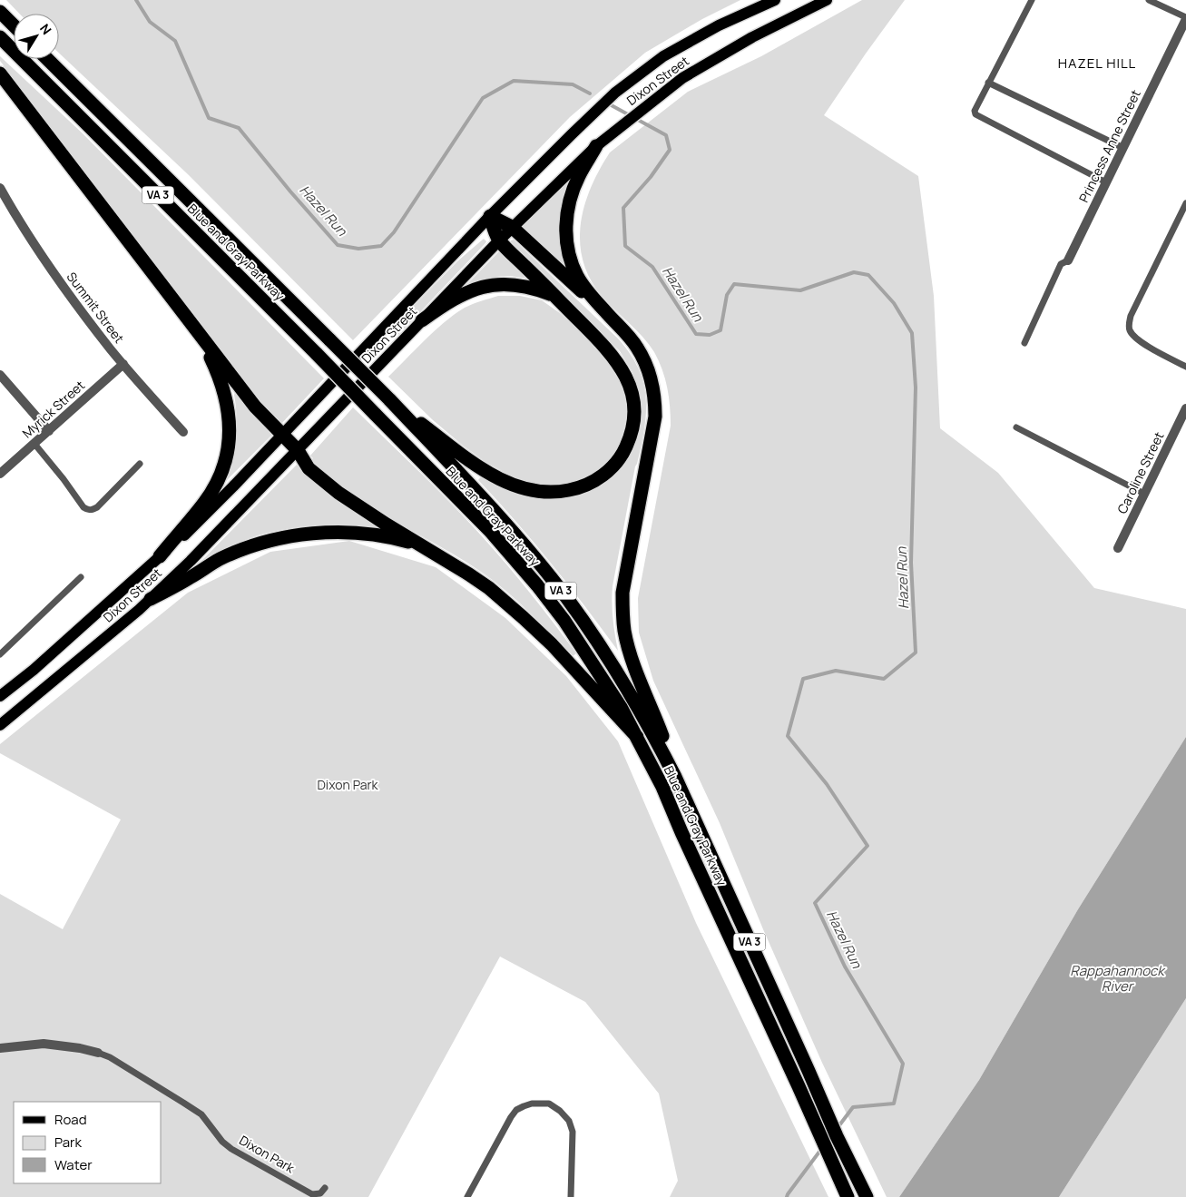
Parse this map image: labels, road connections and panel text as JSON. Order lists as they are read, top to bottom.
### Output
{
  "streets": {
    "highway": ["VA 3", "Blue and Gray Parkway"],
    "main road": ["Dixon Street"],
    "street": [
      "Princess Anne Street",
      "Summit Street",
      "Myrick Street",
      "Caroline Street",
      "Dixon Park"
    ]
  },
  "crossings": [
    ["Summit Street", "Myrick Street"]
  ],
  "districts": ["HAZEL HILL"],
  "water": ["Hazel Run", "Rappahannock River"],
  "parks": ["Dixon Park"],
  "legend": ["Road", "Park", "Water"],
  "north": "top right"
}
